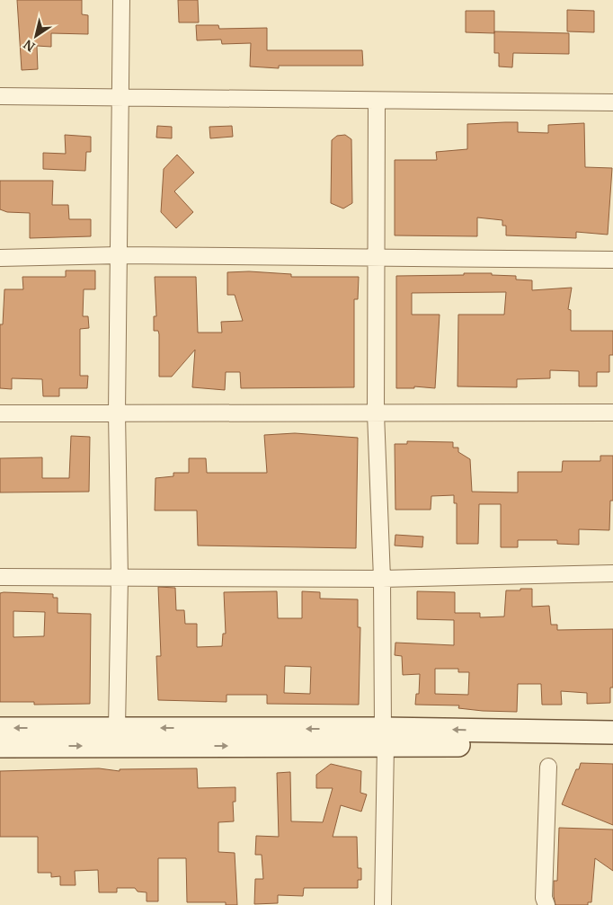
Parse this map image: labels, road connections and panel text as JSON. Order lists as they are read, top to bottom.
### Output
{
  "north": "bottom left"
}
